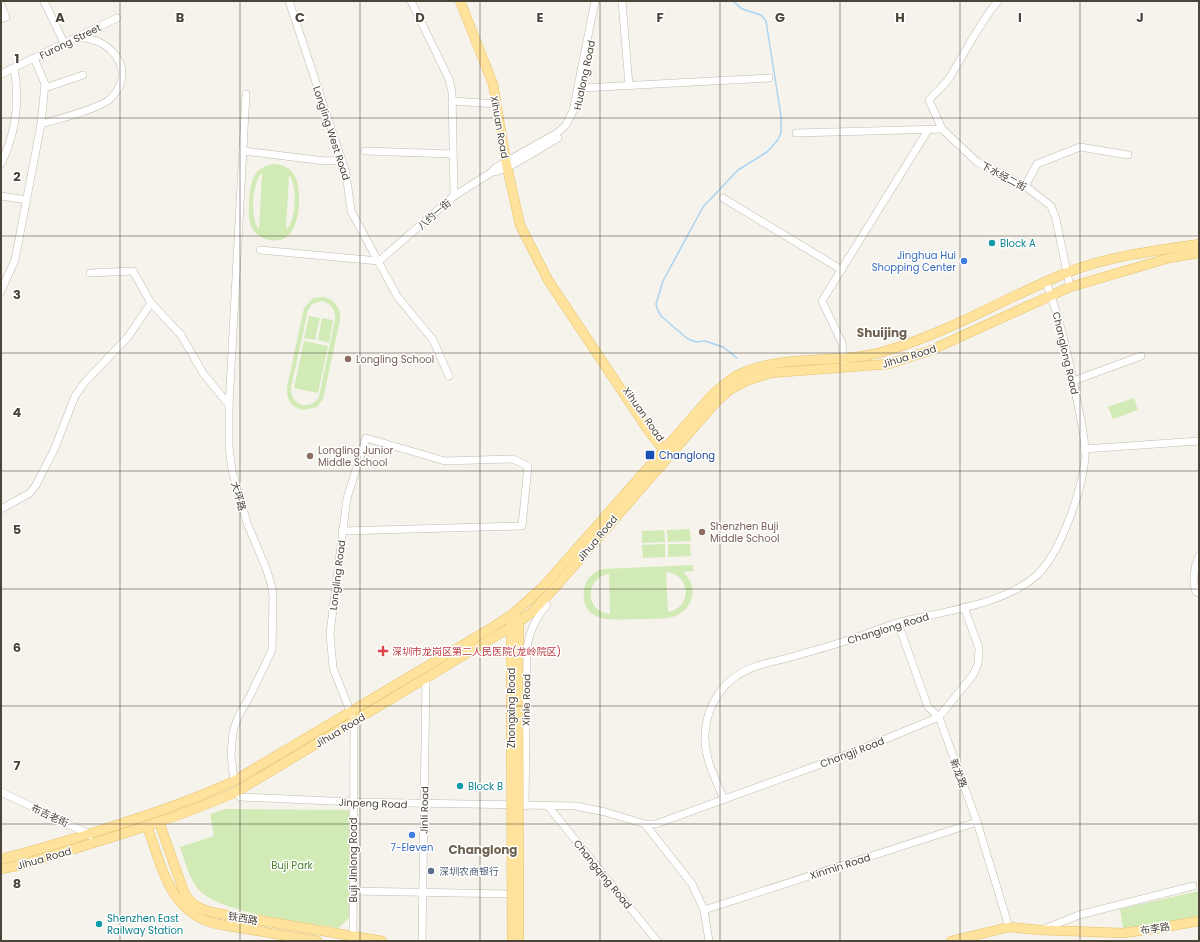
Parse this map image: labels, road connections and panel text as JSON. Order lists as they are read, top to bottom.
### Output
{
  "streets": {
    "main road": [
      "Xihuan Road",
      "Jihua Road",
      "Zhongxing Road",
      "铁西路",
      "布李路"
    ],
    "street": [
      "Furong Street",
      "Hualong Road",
      "Longling West Road",
      "下水经二街",
      "八约一街",
      "Changlong Road",
      "大坪路",
      "Longling Road",
      "Xinle Road",
      "Changji Road",
      "新龙路",
      "Jinpeng Road",
      "Jinli Road",
      "布吉老街",
      "Buji Jinlong Road",
      "Xinmin Road",
      "Changqing Road"
    ]
  },
  "crossings": [
    ["Hualong Road", "Xihuan Road"],
    ["Hualong Road", "八约一街"],
    ["Xihuan Road", "Jihua Road"],
    ["Longling West Road", "八约一街"],
    ["下水经二街", "Jihua Road"],
    ["Changlong Road", "Jihua Road"],
    ["Changlong Road", "Changji Road"],
    ["Changlong Road", "新龙路"],
    ["Jihua Road", "大坪路"],
    ["Jihua Road", "Longling Road"],
    ["Jihua Road", "Xinle Road"],
    ["Jihua Road", "Zhongxing Road"],
    ["Jihua Road", "Jinpeng Road"],
    ["Jihua Road", "Jinli Road"],
    ["Jihua Road", "布吉老街"],
    ["Jihua Road", "Buji Jinlong Road"],
    ["Jihua Road", "铁西路"],
    ["Longling Road", "Buji Jinlong Road"],
    ["Xinle Road", "Jinpeng Road"],
    ["Changji Road", "新龙路"],
    ["Changji Road", "Jinpeng Road"],
    ["新龙路", "Xinmin Road"],
    ["新龙路", "布李路"],
    ["Jinpeng Road", "Jinli Road"],
    ["Jinpeng Road", "Buji Jinlong Road"],
    ["Jinpeng Road", "Changqing Road"],
    ["Buji Jinlong Road", "铁西路"]
  ],
  "districts": ["Shuijing", "Changlong"],
  "parks": ["Buji Park"],
  "places": {
    "other": [
      "Block A",
      "Jinghua Hui Shopping Center",
      "Longling School",
      "Longling Junior Middle School",
      "Shenzhen Buji Middle School",
      "Block B",
      "7-Eleven",
      "深圳农商银行",
      "Shenzhen East Railway Station"
    ],
    "transit": ["Changlong"],
    "health": ["深圳市龙岗区第二人民医院(龙岭院区)"]
  },
  "grid": {
    "columns": [
      "A",
      "B",
      "C",
      "D",
      "E",
      "F",
      "G",
      "H",
      "I",
      "J"
    ],
    "rows": [
      "1",
      "2",
      "3",
      "4",
      "5",
      "6",
      "7",
      "8"
    ]
  }
}
